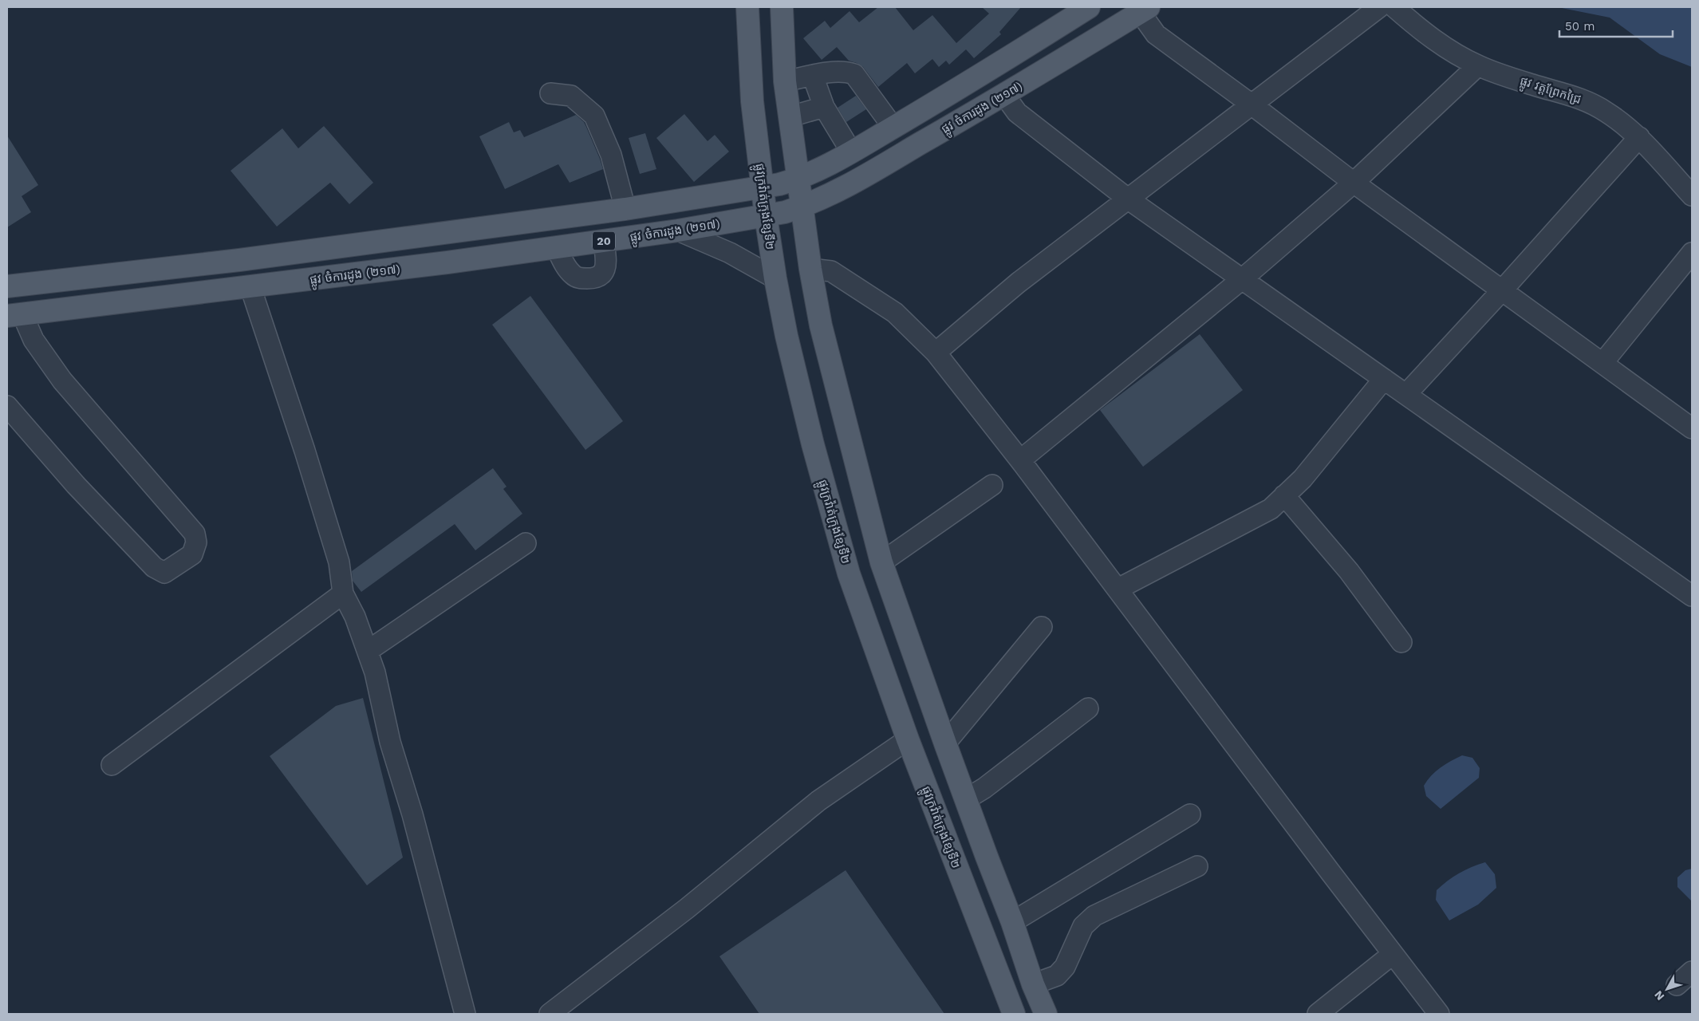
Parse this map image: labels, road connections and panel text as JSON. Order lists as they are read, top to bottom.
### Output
{
  "streets": {
    "main road": ["ផ្លូវ ចំការដូង (២១៧)", "ផ្លូវក្រវ៉ាត់ក្រុងខ្សែទី២", "20"],
    "street": ["ផ្លូវ វត្តព្រែកជ្រៃ"]
  },
  "crossings": [
    ["ផ្លូវ ចំការដូង (២១៧)", "ផ្លូវក្រវ៉ាត់ក្រុងខ្សែទី២"]
  ],
  "scale_bar": "50 m",
  "north": "bottom left"
}
